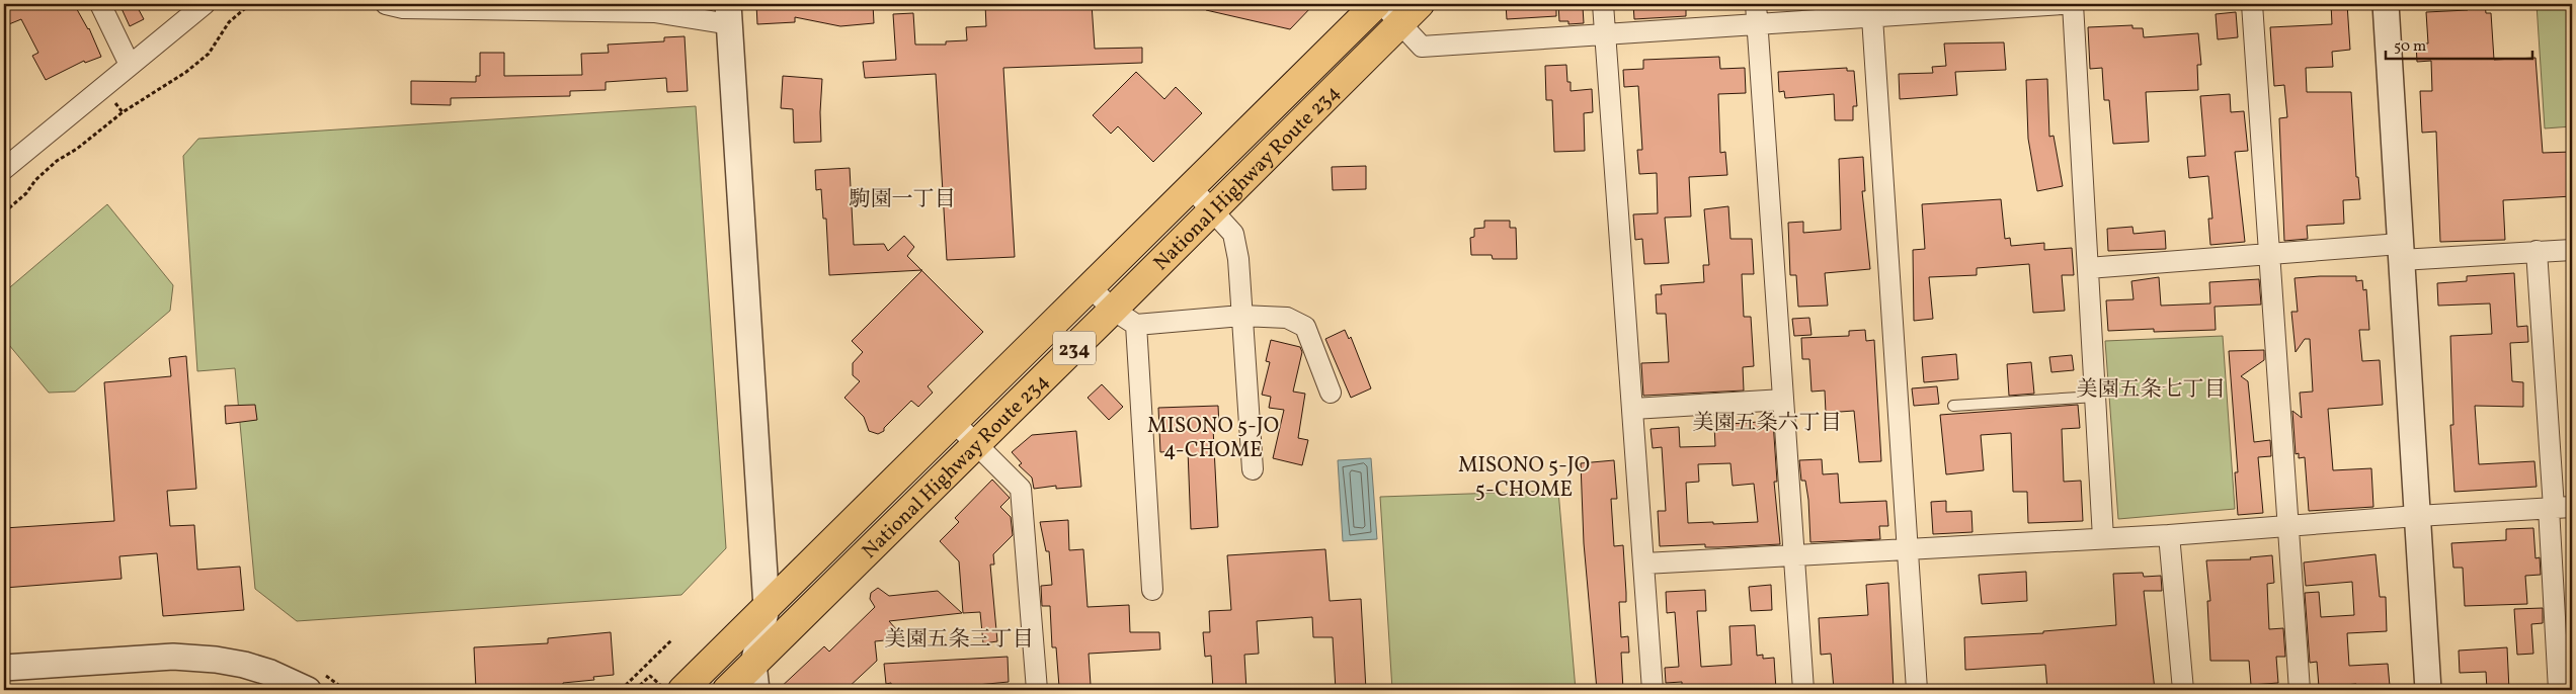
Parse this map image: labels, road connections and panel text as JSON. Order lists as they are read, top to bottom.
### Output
{
  "streets": {
    "highway": ["National Highway Route 234", "234"]
  },
  "districts": [
    "駒園一丁目",
    "美園五条七丁目",
    "美園五条六丁目",
    "MISONO 5-JO 4-CHOME",
    "MISONO 5-JO 5-CHOME",
    "美園五条三丁目"
  ],
  "scale_bar": "50 m"
}
